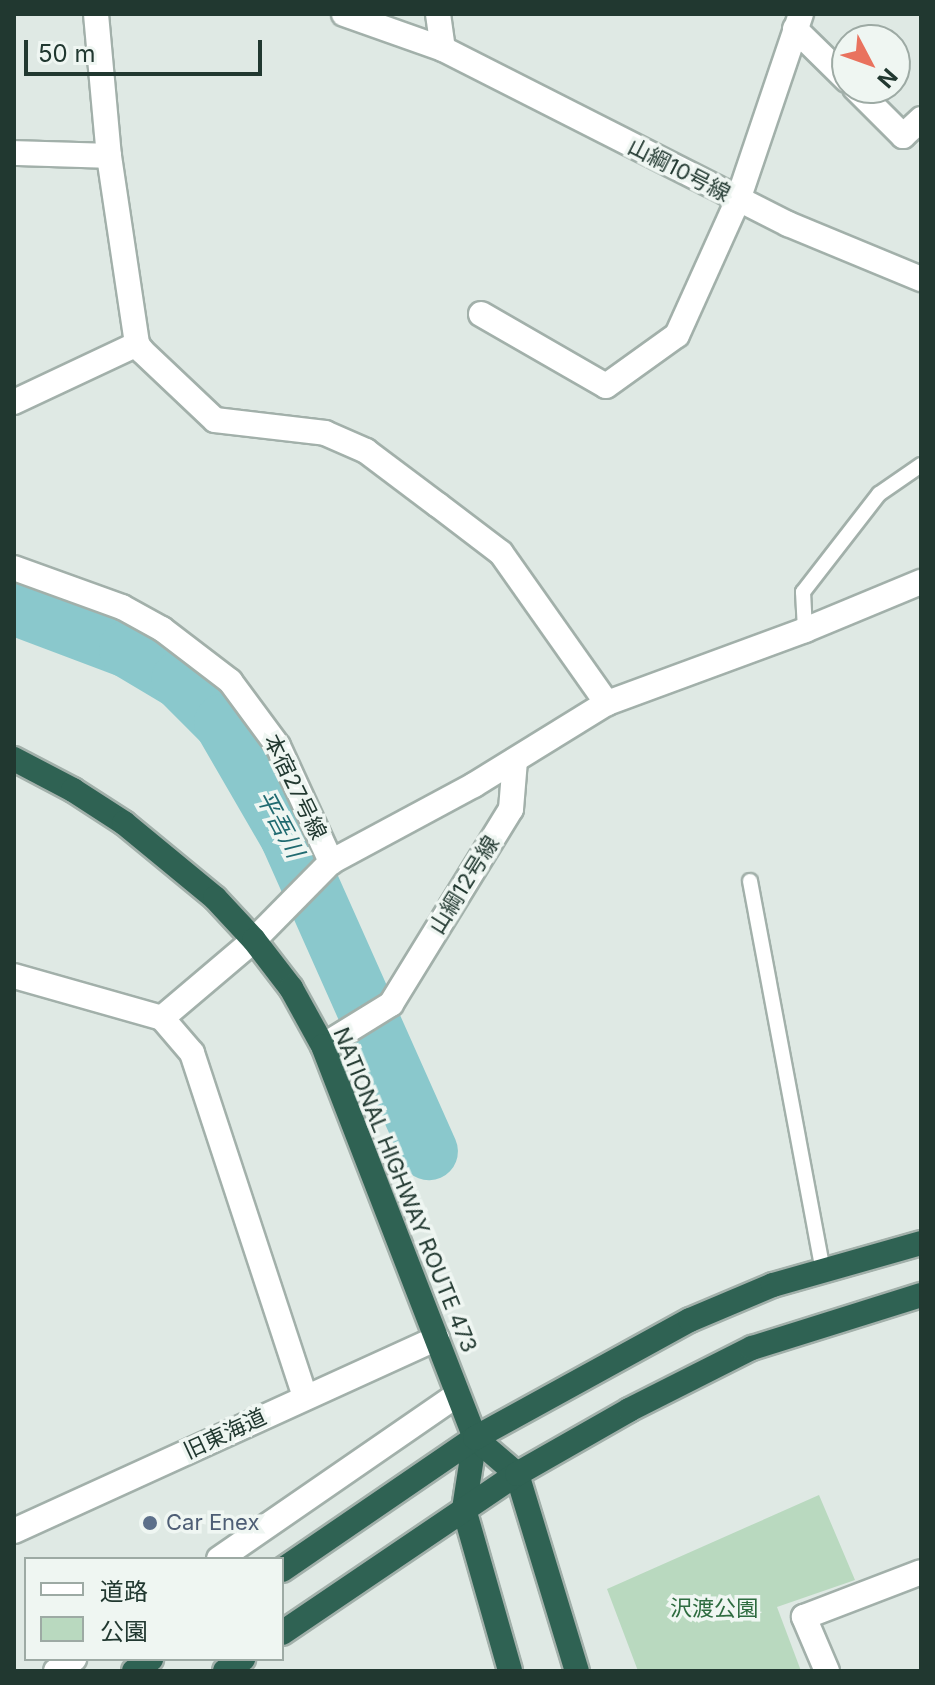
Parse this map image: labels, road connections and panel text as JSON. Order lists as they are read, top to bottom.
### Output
{
  "streets": {
    "highway": ["NATIONAL HIGHWAY ROUTE 473"],
    "street": [
      "山綱10号線",
      "本宿27号線",
      "山綱12号線",
      "旧東海道"
    ]
  },
  "crossings": [
    ["山綱12号線", "NATIONAL HIGHWAY ROUTE 473"],
    ["NATIONAL HIGHWAY ROUTE 473", "旧東海道"]
  ],
  "water": ["平吾川"],
  "parks": ["沢渡公園"],
  "places": ["Car Enex"],
  "legend": ["道路", "公園"],
  "scale_bar": "50 m",
  "north": "bottom right"
}
